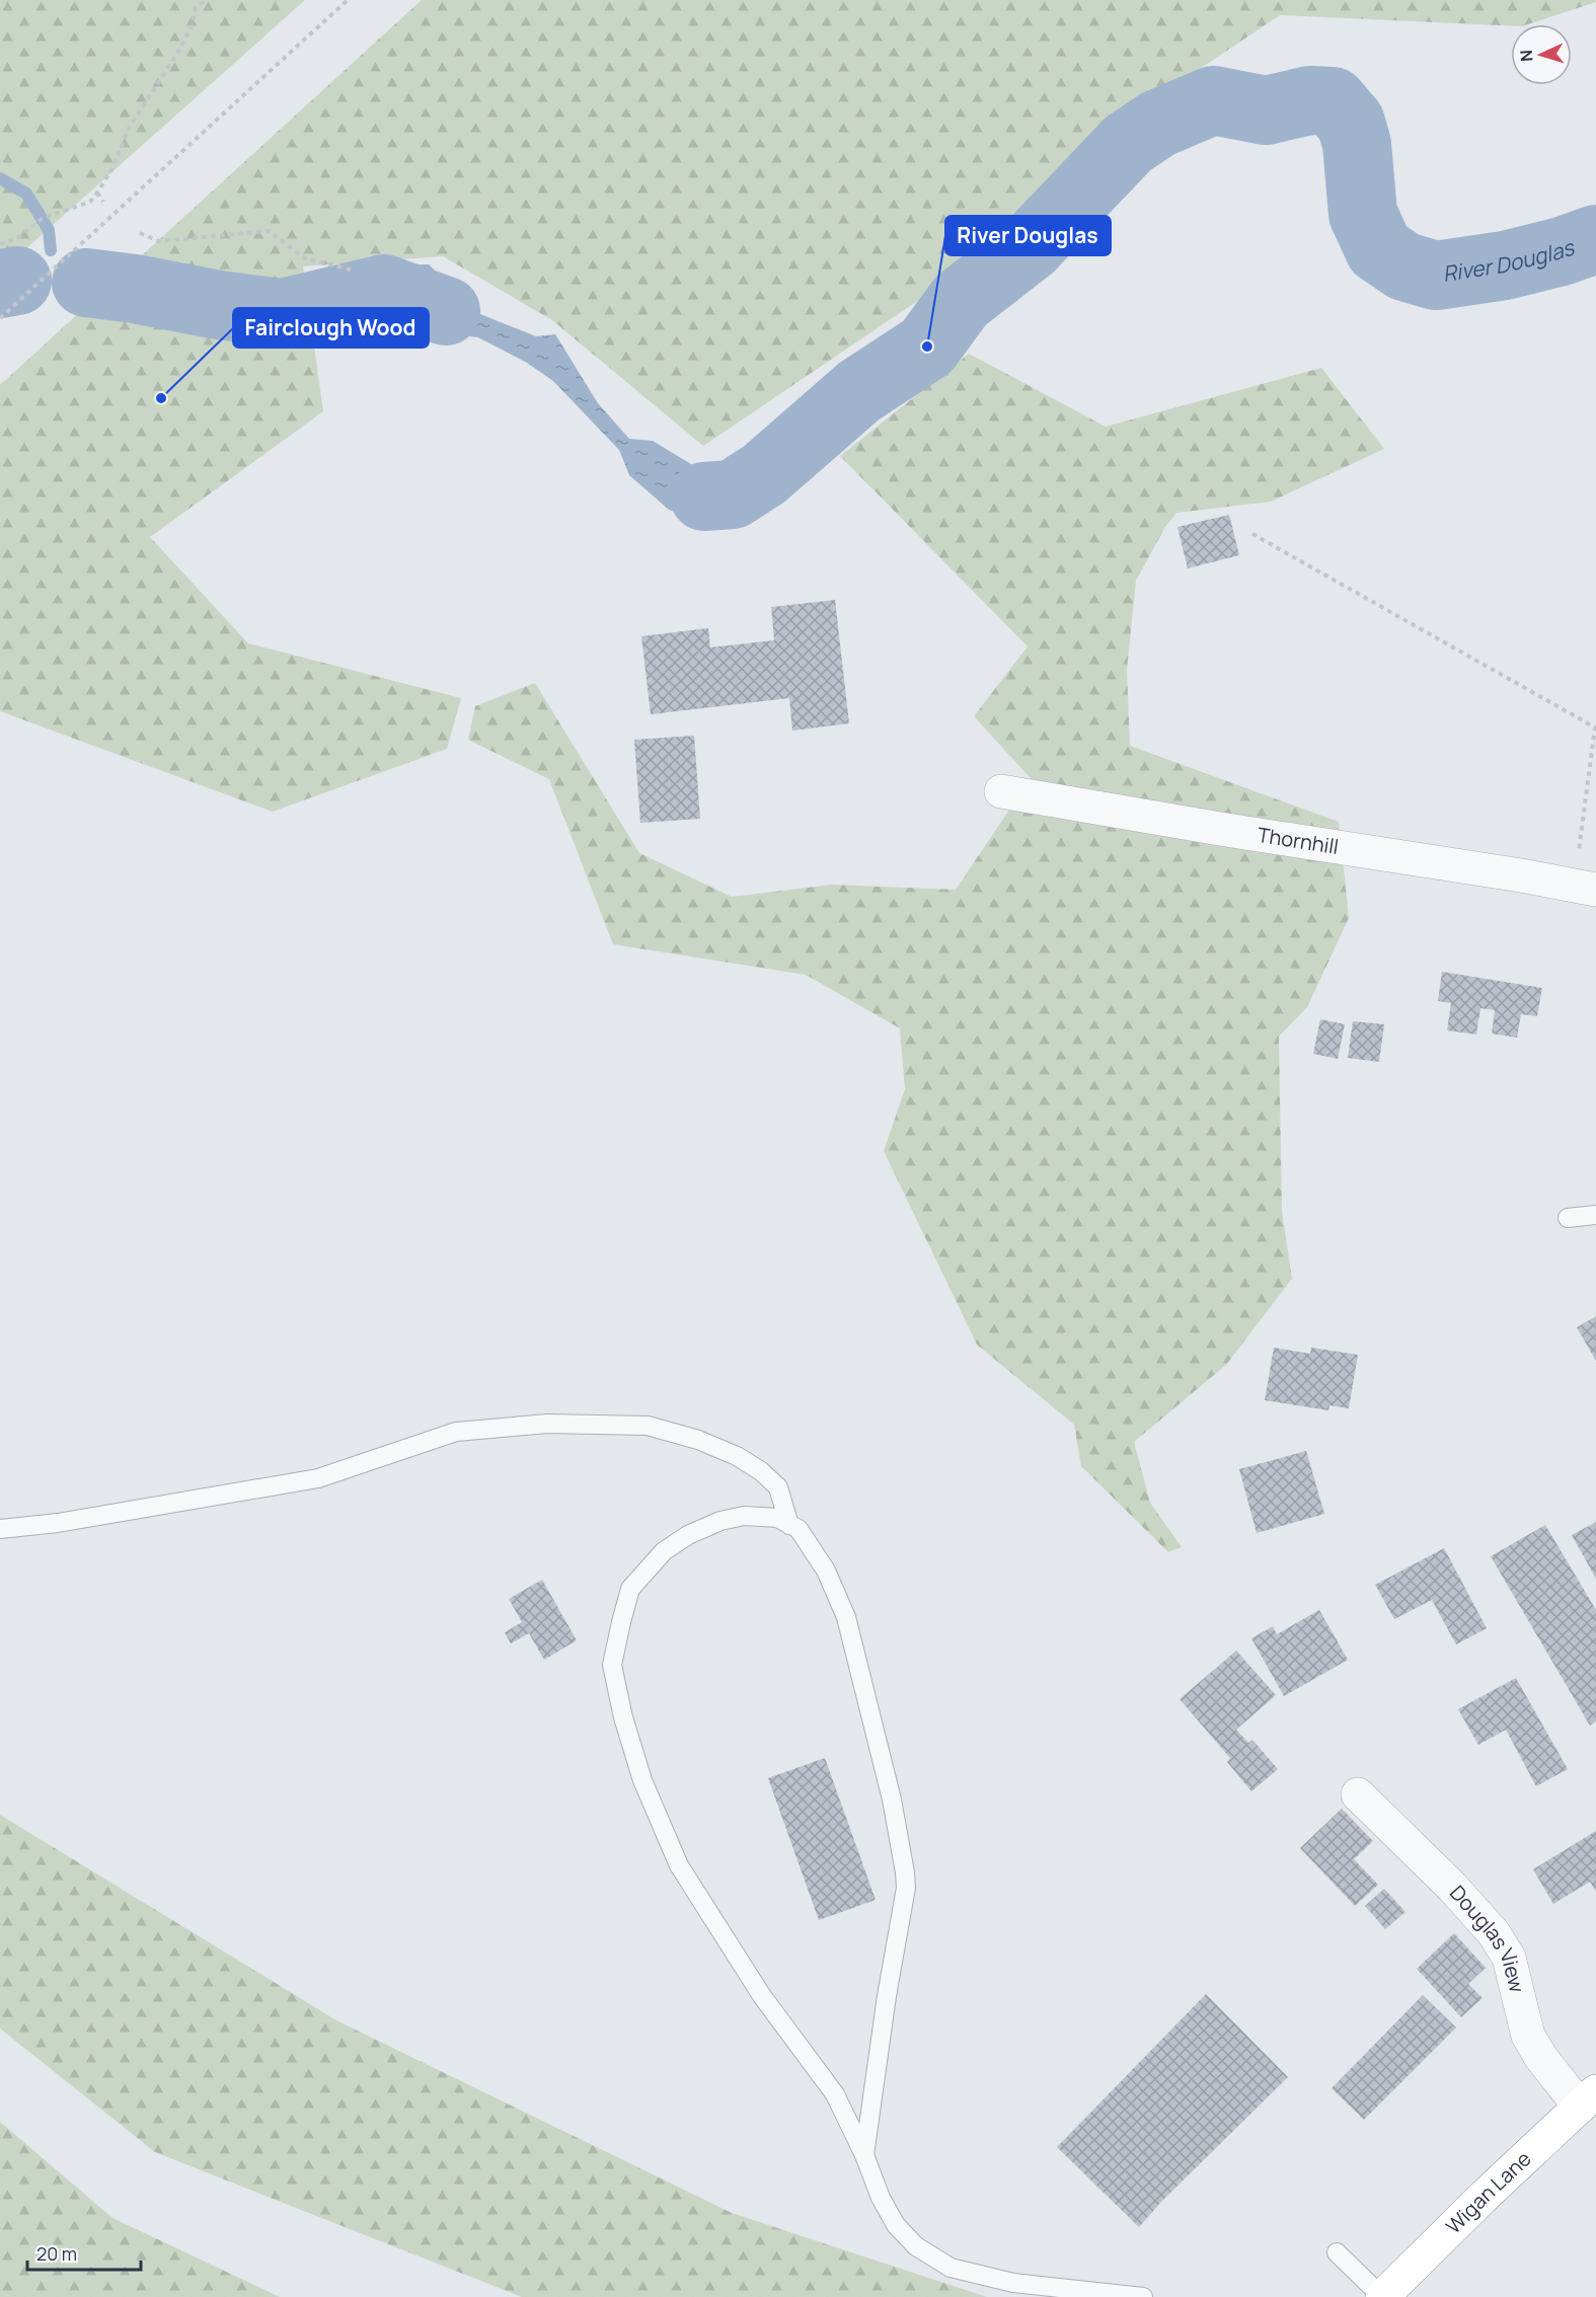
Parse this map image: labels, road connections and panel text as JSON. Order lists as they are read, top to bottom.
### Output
{
  "streets": {
    "highway": ["Wigan Lane"],
    "street": ["Thornhill", "Douglas View"]
  },
  "crossings": [
    ["Douglas View", "Wigan Lane"]
  ],
  "water": ["River Douglas"],
  "places": ["River Douglas", "Fairclough Wood"],
  "scale_bar": "20 m",
  "north": "left"
}
